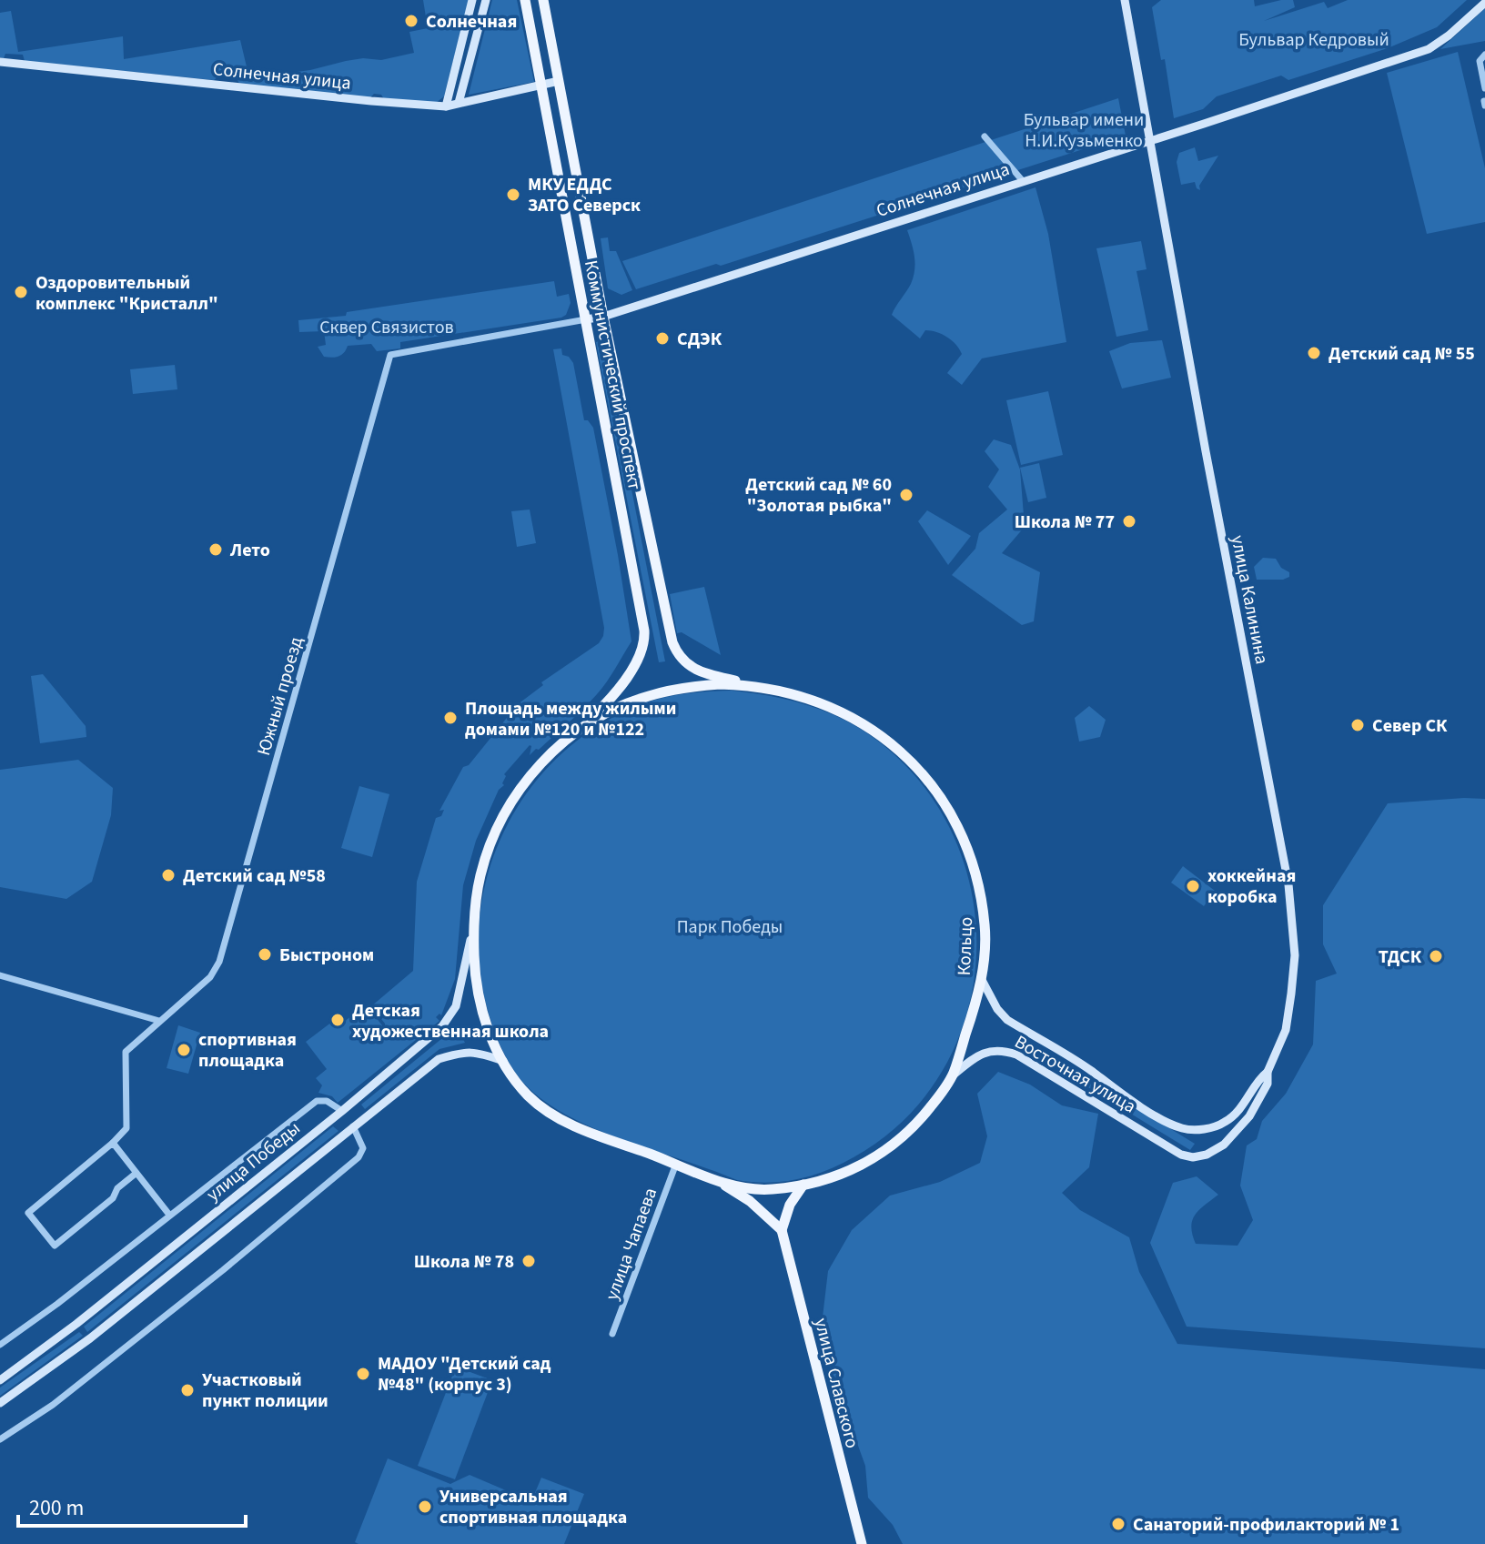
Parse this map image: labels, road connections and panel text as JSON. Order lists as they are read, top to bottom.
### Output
{
  "streets": {
    "main road": [
      "Солнечная улица",
      "Коммунистический проспект",
      "улица Калинина",
      "Кольцо",
      "Восточная улица",
      "улица Победы",
      "улица Славского"
    ],
    "street": ["Южный проезд", "улица Чапаева"]
  },
  "crossings": [
    ["Солнечная улица", "Коммунистический проспект"],
    ["Солнечная улица", "улица Калинина"],
    ["Солнечная улица", "Южный проезд"],
    ["Коммунистический проспект", "Кольцо"],
    ["улица Калинина", "Восточная улица"],
    ["Кольцо", "Восточная улица"],
    ["Кольцо", "улица Победы"],
    ["Кольцо", "улица Чапаева"]
  ],
  "parks": [
    "Бульвар Кедровый",
    "Бульвар имени Н.И.Кузьменко",
    "Сквер Связистов",
    "Парк Победы"
  ],
  "places": [
    "Солнечная",
    "МКУ ЕДДС ЗАТО Северск",
    "Оздоровительный комплекс \"Кристалл\"",
    "СДЭК",
    "Детский сад № 55",
    "Детский сад № 60 \"Золотая рыбка\"",
    "Школа № 77",
    "Лето",
    "Площадь между жилыми домами №120 и №122",
    "Север СК",
    "Детский сад №58",
    "хоккейная коробка",
    "Быстроном",
    "ТДСК",
    "Детская художественная школа",
    "спортивная площадка",
    "Школа № 78",
    "МАДОУ \"Детский сад №48\" (корпус 3)",
    "Участковый пункт полиции",
    "Универсальная спортивная площадка",
    "Санаторий-профилакторий № 1"
  ],
  "scale_bar": "200 m"
}
